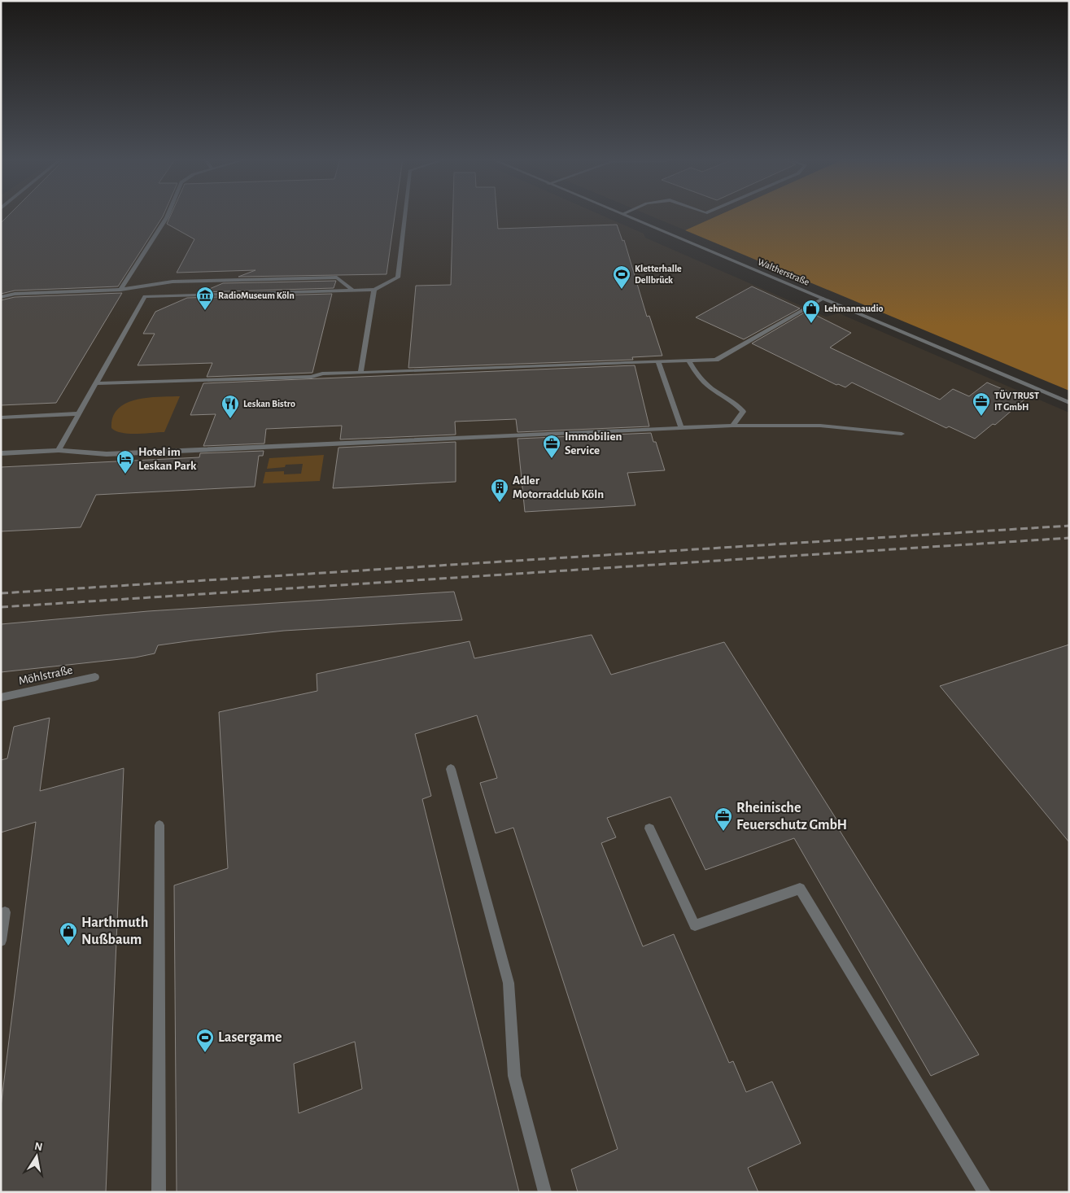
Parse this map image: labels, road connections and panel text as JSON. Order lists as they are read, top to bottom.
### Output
{
  "streets": {
    "street": ["Waltherstraße", "Möhlstraße"]
  },
  "places": {
    "sports": ["Kletterhalle Dellbrück", "Lasergame"],
    "museum": ["RadioMuseum Köln"],
    "shop": ["Lehmannaudio", "Harthmuth Nußbaum"],
    "office": ["TÜV TRUST IT GmbH", "Immobilien Service", "Rheinische Feuerschutz GmbH"],
    "restaurant": ["Leskan Bistro"],
    "hotel": ["Hotel im Leskan Park"],
    "building": ["Adler Motorradclub Köln"]
  },
  "north": "top"
}
